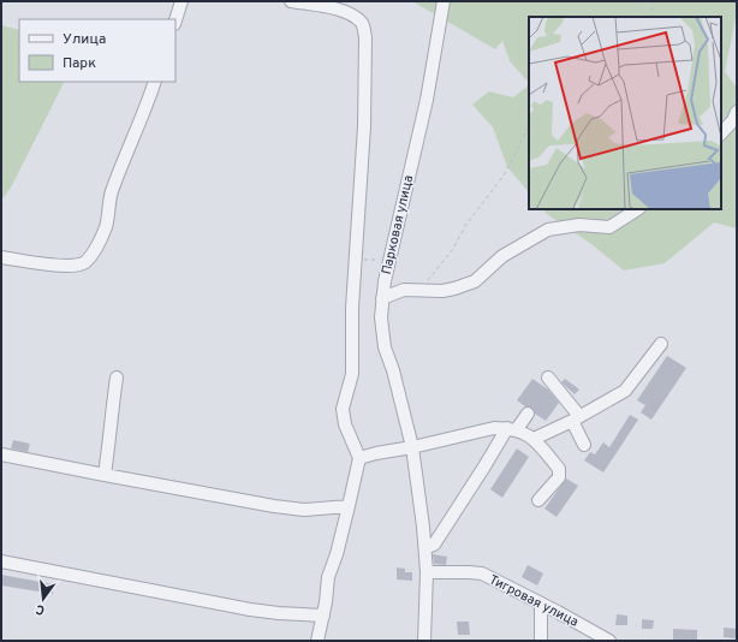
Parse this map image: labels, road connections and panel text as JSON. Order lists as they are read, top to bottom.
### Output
{
  "streets": {
    "street": ["Парковая улица", "Тигровая улица"]
  },
  "crossings": [
    ["Парковая улица", "Тигровая улица"]
  ],
  "legend": ["Улица", "Парк"],
  "north": "bottom"
}
